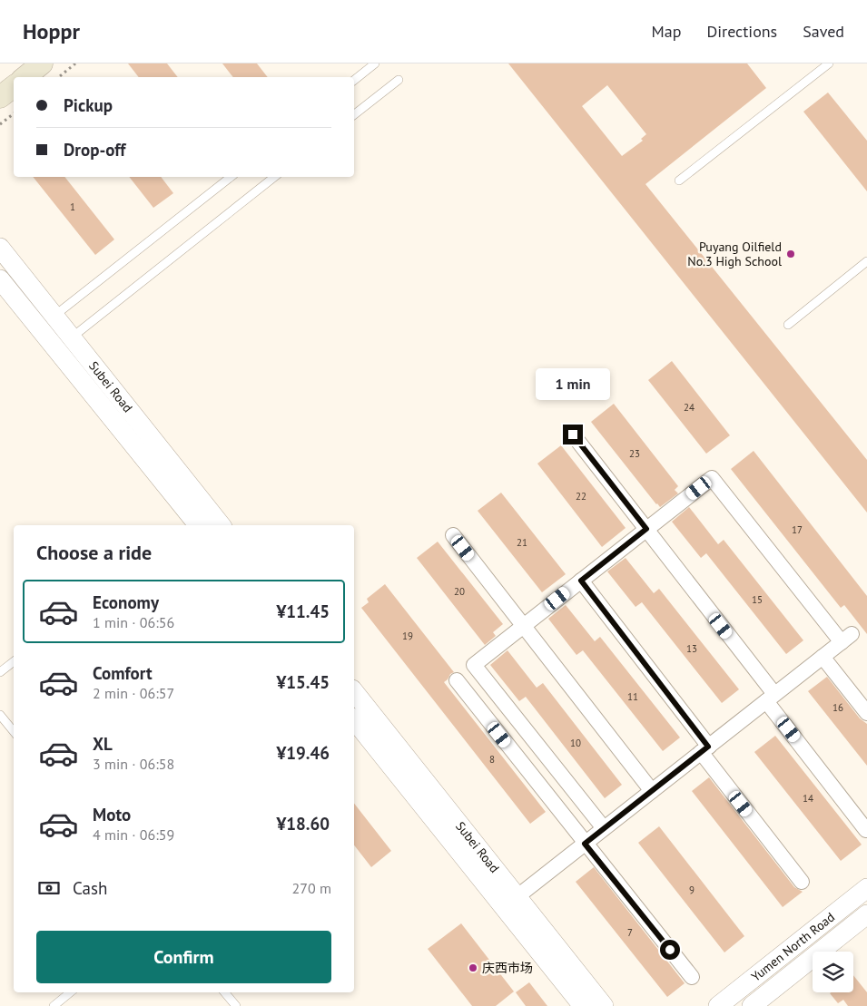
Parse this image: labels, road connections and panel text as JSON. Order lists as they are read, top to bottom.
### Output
{
  "streets": {
    "street": ["Subei Road", "Yumen North Road"]
  },
  "places": ["Puyang Oilfield No.3 High School", "庆西市场"],
  "house_numbers": [
    "1",
    "24",
    "23",
    "22",
    "17",
    "21",
    "20",
    "15",
    "19",
    "13",
    "11",
    "16",
    "10",
    "8",
    "14",
    "9",
    "7"
  ],
  "page": {
    "header": "Hoppr",
    "nav": ["Map", "Directions", "Saved"],
    "banner": ["Pickup", "Drop-off"],
    "bubble": "1 min",
    "heading": "Choose a ride",
    "list": [
      {
        "name": "Economy",
        "note": "1 min · 06:56",
        "value": "¥11.45"
      },
      {
        "name": "Comfort",
        "note": "2 min · 06:57",
        "value": "¥15.45"
      },
      {
        "name": "XL",
        "note": "3 min · 06:58",
        "value": "¥19.46"
      },
      {
        "name": "Moto",
        "note": "4 min · 06:59",
        "value": "¥18.60"
      }
    ],
    "pay": ["Cash", "270 m"],
    "buttons": "Confirm"
  }
}
